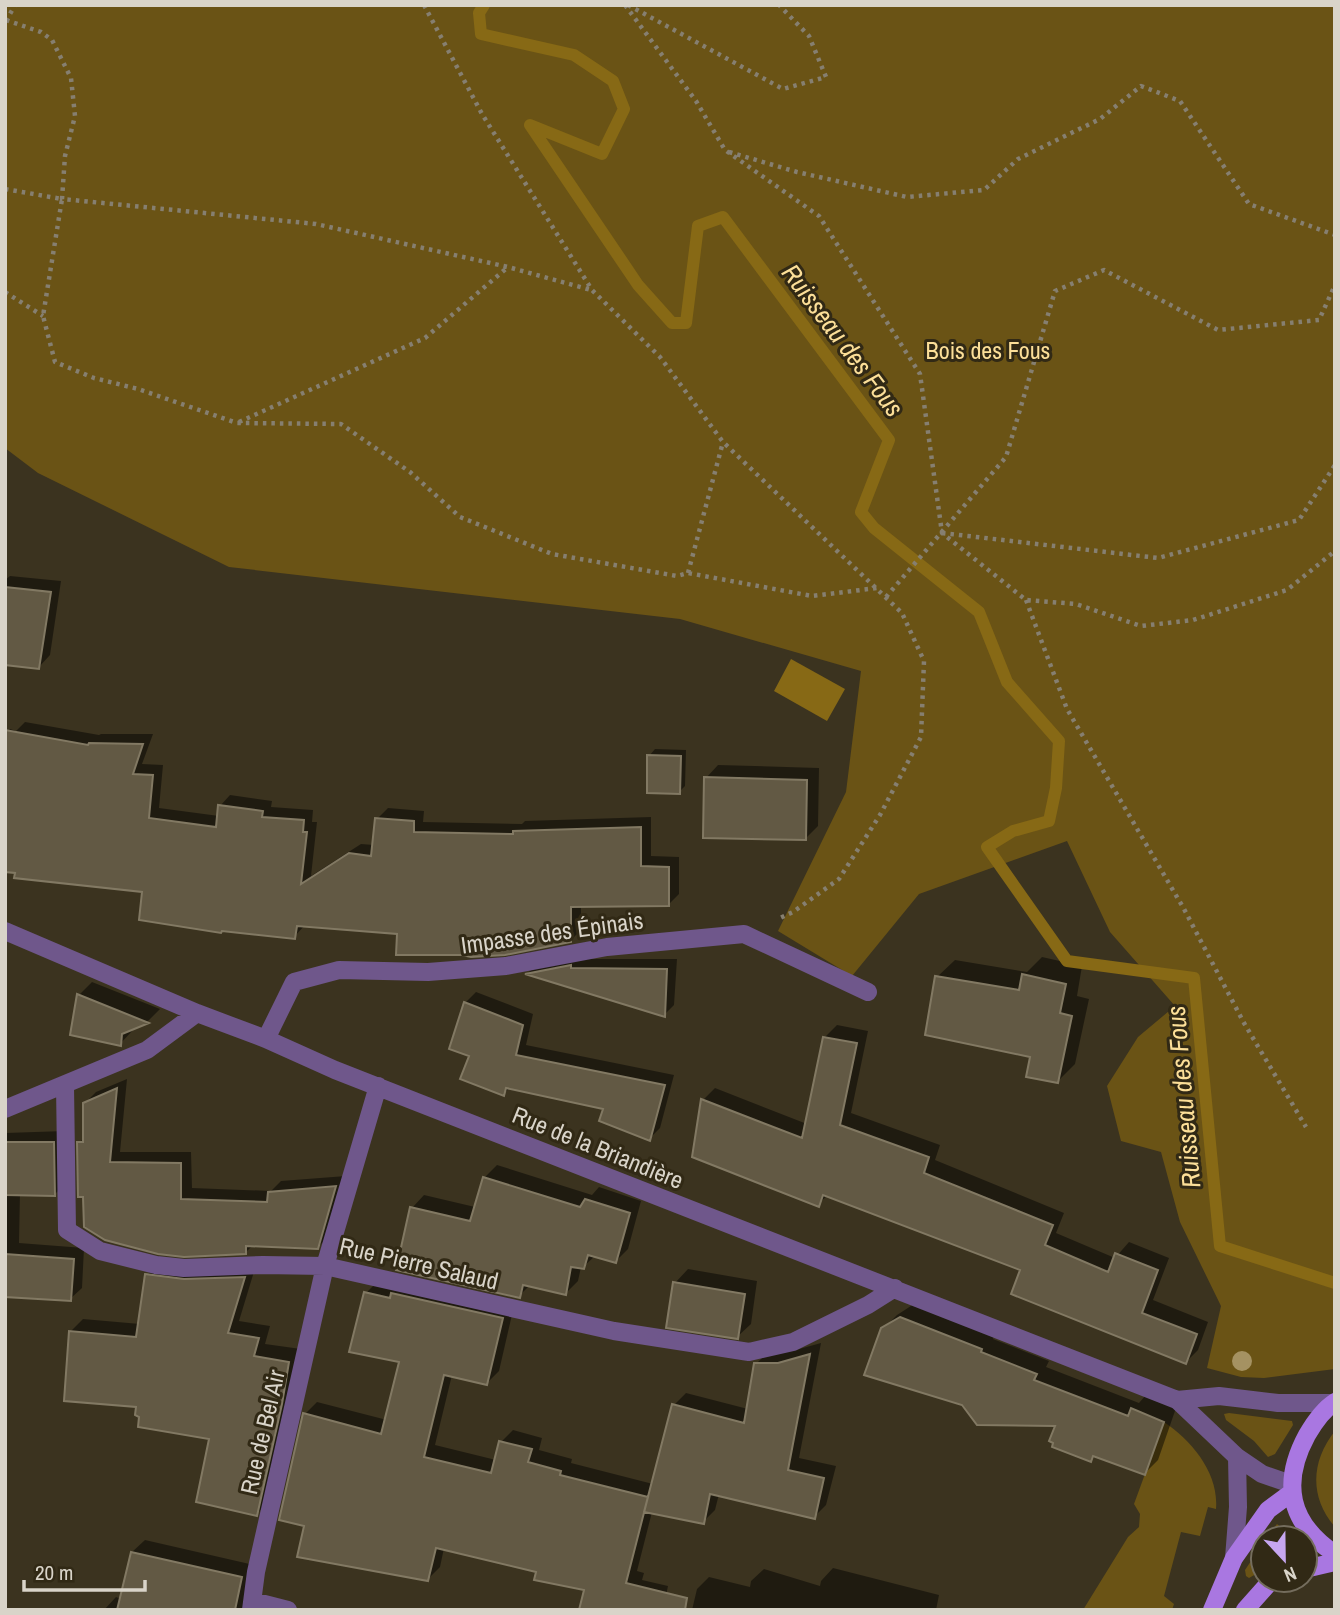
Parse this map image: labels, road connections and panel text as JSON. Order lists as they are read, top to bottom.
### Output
{
  "streets": {
    "street": [
      "Impasse des Épinais",
      "Rue de la Briandière",
      "Rue Pierre Salaud",
      "Rue de Bel Air"
    ]
  },
  "crossings": [
    ["Impasse des Épinais", "Rue de la Briandière"],
    ["Rue de la Briandière", "Rue Pierre Salaud"],
    ["Rue de la Briandière", "Rue de Bel Air"],
    ["Rue Pierre Salaud", "Rue de Bel Air"]
  ],
  "water": ["Ruisseau des Fous"],
  "parks": ["Bois des Fous"],
  "scale_bar": "20 m",
  "north": "bottom"
}
